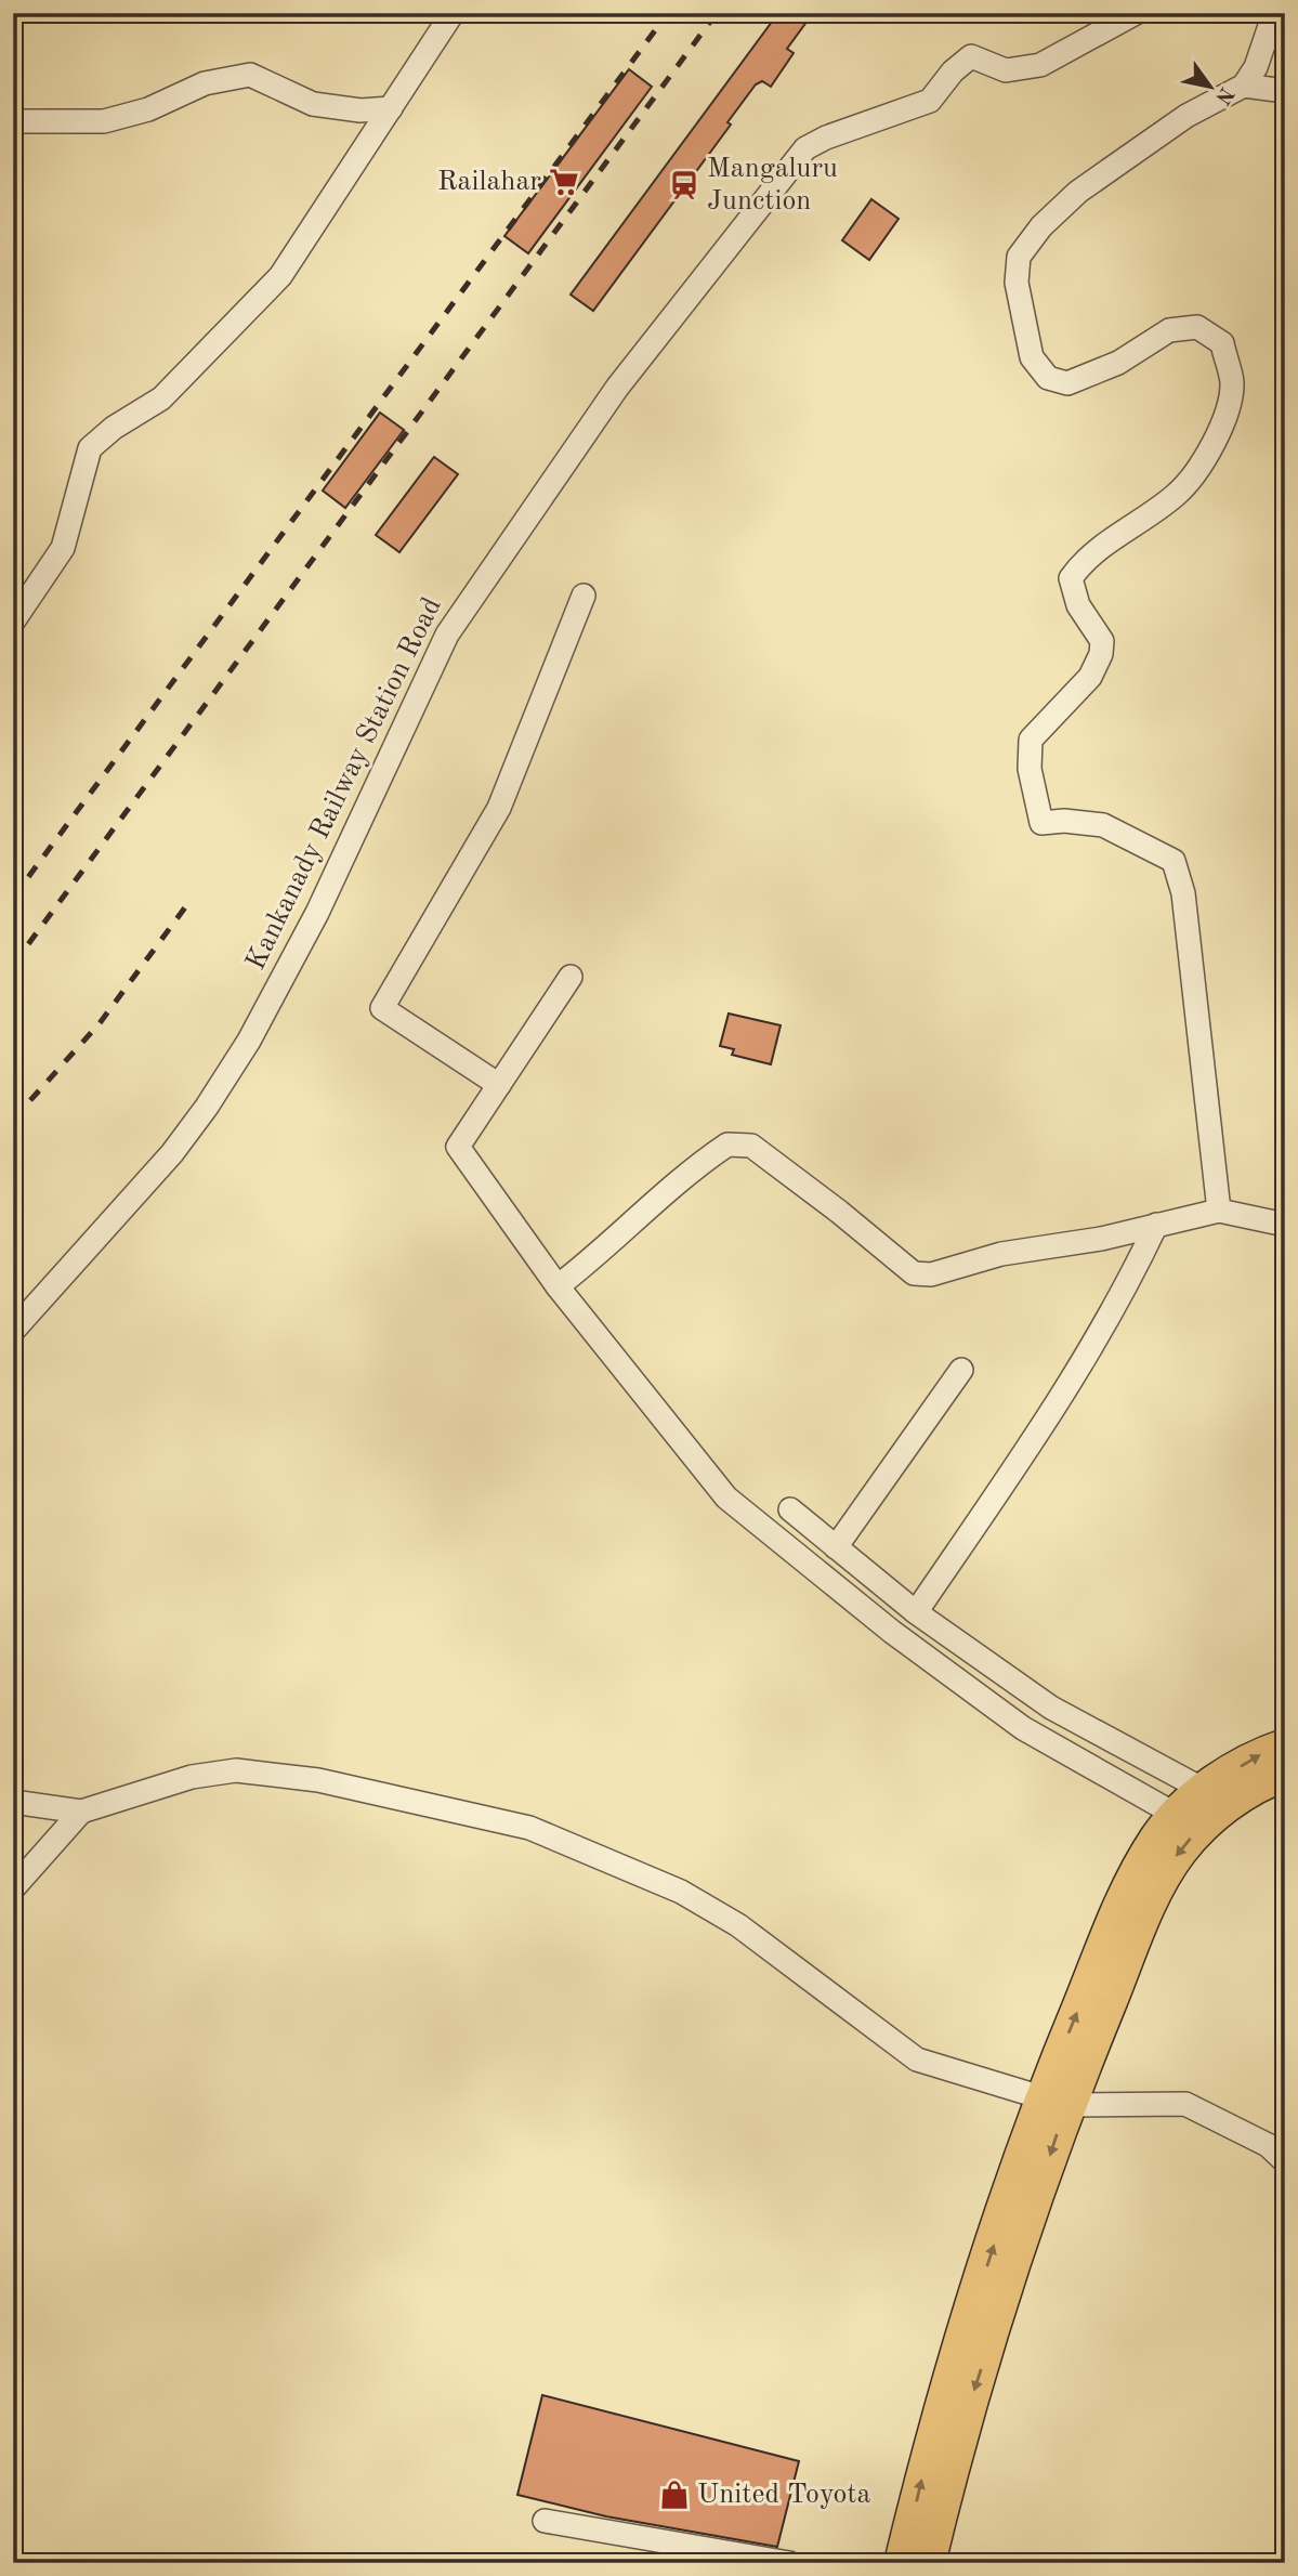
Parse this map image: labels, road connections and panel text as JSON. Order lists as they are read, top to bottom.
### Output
{
  "streets": {
    "street": ["Kankanady Railway Station Road"]
  },
  "places": {
    "supermarket": ["Railahar"],
    "station": ["Mangaluru Junction"],
    "shop": ["United Toyota"]
  },
  "north": "bottom right"
}
